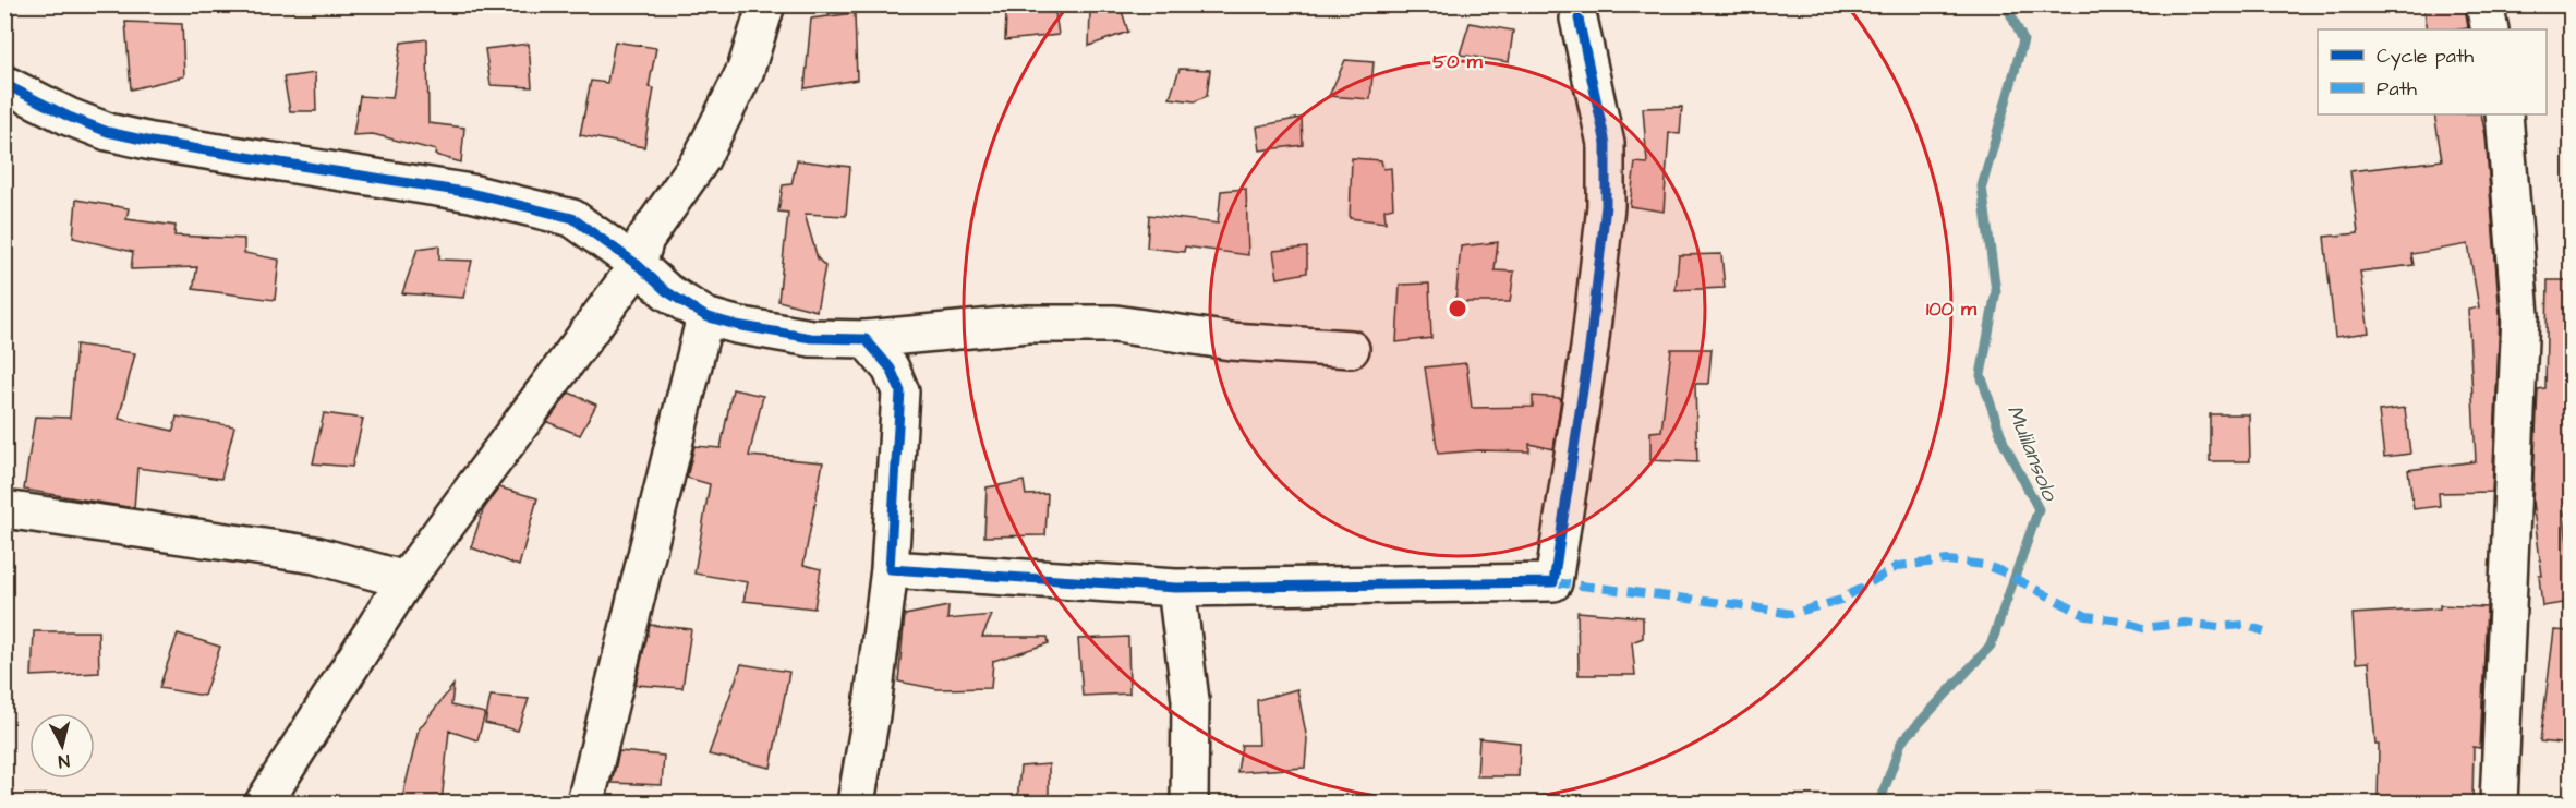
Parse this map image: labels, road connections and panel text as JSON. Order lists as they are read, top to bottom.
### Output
{
  "water": ["Mulilansolo"],
  "legend": ["Cycle path", "Path"],
  "north": "bottom",
  "rings": ["50 m", "100 m"]
}
